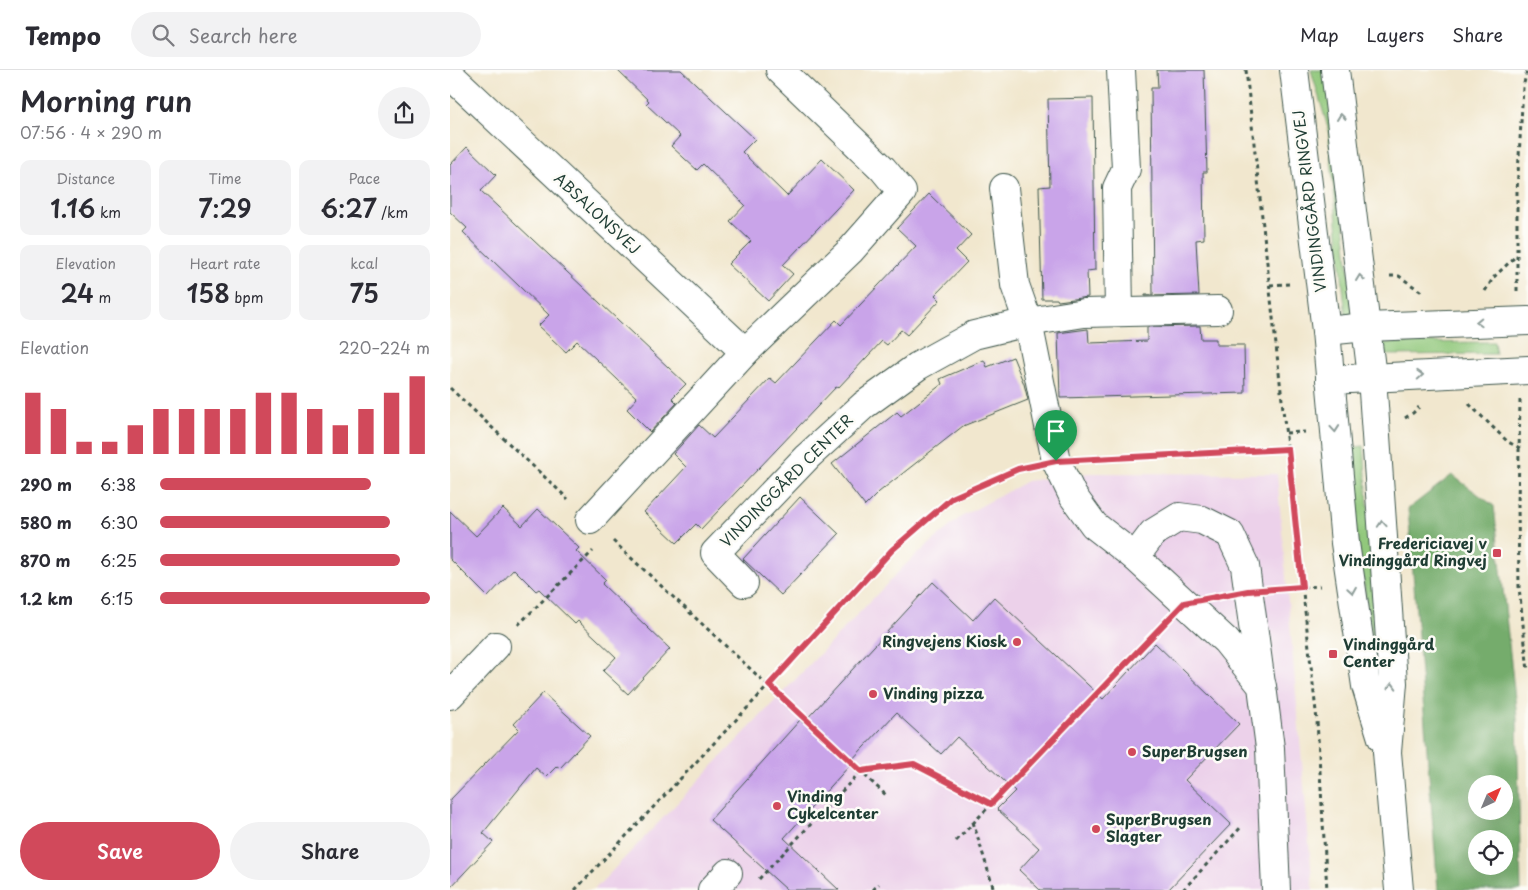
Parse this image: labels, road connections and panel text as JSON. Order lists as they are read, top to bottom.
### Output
{
  "streets": {
    "street": ["VINDINGGÅRD RINGVEJ", "ABSALONSVEJ", "VINDINGGÅRD CENTER"]
  },
  "places": {
    "transit": ["Fredericiavej v Vindinggård Ringvej", "Vindinggård Center"],
    "other": [
      "Ringvejens Kiosk",
      "Vinding pizza",
      "SuperBrugsen",
      "Vinding Cykelcenter",
      "SuperBrugsen Slagter"
    ]
  },
  "north": "top right",
  "page": {
    "header": "Tempo",
    "search": "Search here",
    "nav": ["Map", "Layers", "Share"],
    "heading": ["Morning run", "07:56 · 4 × 290 m"],
    "stats": [
      ["Distance", "1.16 km"],
      ["Time", "7:29"],
      ["Pace", "6:27 /km"],
      ["Elevation", "24 m"],
      ["Heart rate", "158 bpm"],
      ["kcal", "75"]
    ],
    "chart": ["Elevation", "220–224 m"],
    "list": [
      {
        "name": "290 m",
        "note": "6:38"
      },
      {
        "name": "580 m",
        "note": "6:30"
      },
      {
        "name": "870 m",
        "note": "6:25"
      },
      {
        "name": "1.2 km",
        "note": "6:15"
      }
    ],
    "buttons": ["Save", "Share"]
  }
}
